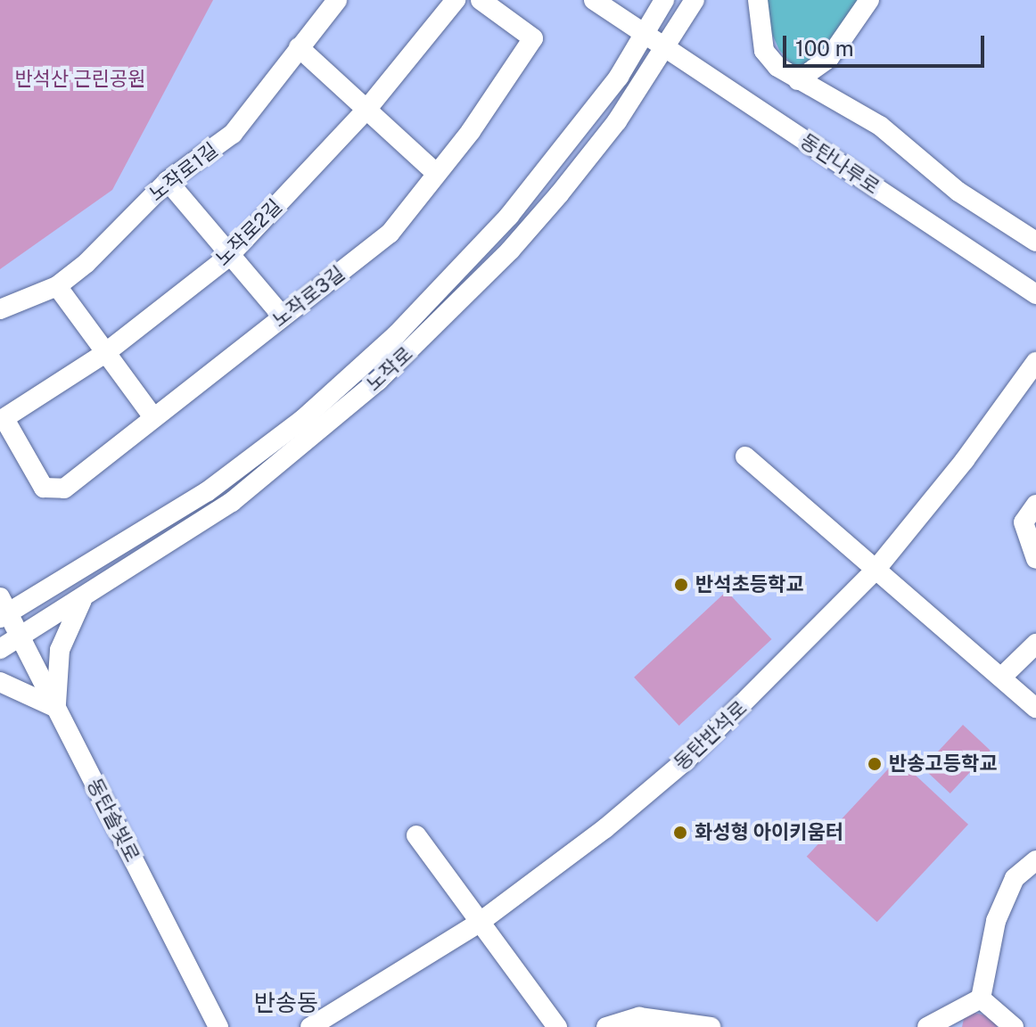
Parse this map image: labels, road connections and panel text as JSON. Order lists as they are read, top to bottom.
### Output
{
  "streets": {
    "street": [
      "동탄나루로",
      "노작로1길",
      "노작로2길",
      "노작로3길",
      "노작로",
      "동탄반석로",
      "동탄솔빛로"
    ]
  },
  "crossings": [
    ["동탄나루로", "노작로"],
    ["노작로2길", "노작로3길"],
    ["노작로", "동탄솔빛로"]
  ],
  "districts": ["반송동"],
  "parks": ["반석산 근린공원"],
  "places": ["반석초등학교", "반송고등학교", "화성형 아이키움터"],
  "scale_bar": "100 m"
}
